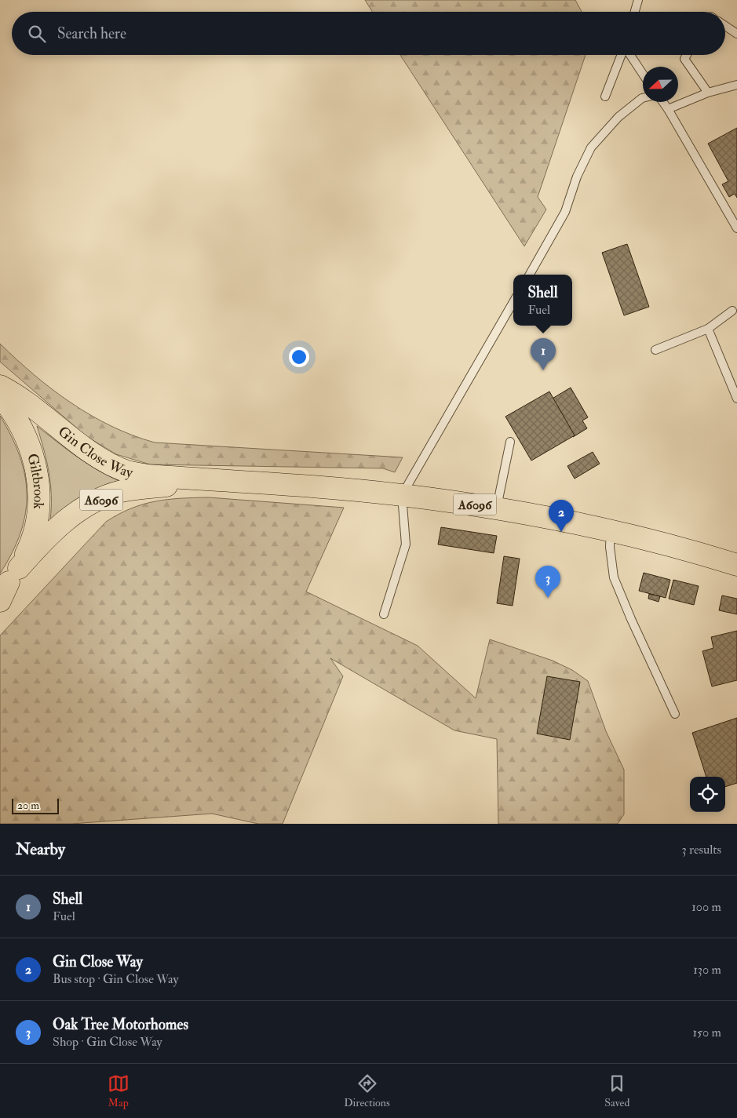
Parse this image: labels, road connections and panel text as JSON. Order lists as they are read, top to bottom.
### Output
{
  "streets": {
    "main road": ["Gin Close Way", "Giltbrook", "A6096"]
  },
  "crossings": [
    ["Gin Close Way", "Giltbrook"]
  ],
  "scale_bar": "20 m",
  "north": "left",
  "page": {
    "search": "Search here",
    "popup": ["Shell", "Fuel"],
    "pins": ["1", "2", "3"],
    "scale": "20 m",
    "heading": ["Nearby", "3 results"],
    "list": [
      {
        "mark": "1",
        "name": "Shell",
        "note": "Fuel",
        "value": "100 m"
      },
      {
        "mark": "2",
        "name": "Gin Close Way",
        "note": "Bus stop · Gin Close Way",
        "value": "130 m"
      },
      {
        "mark": "3",
        "name": "Oak Tree Motorhomes",
        "note": "Shop · Gin Close Way",
        "value": "150 m"
      }
    ],
    "nav": ["Map", "Directions", "Saved"]
  }
}
